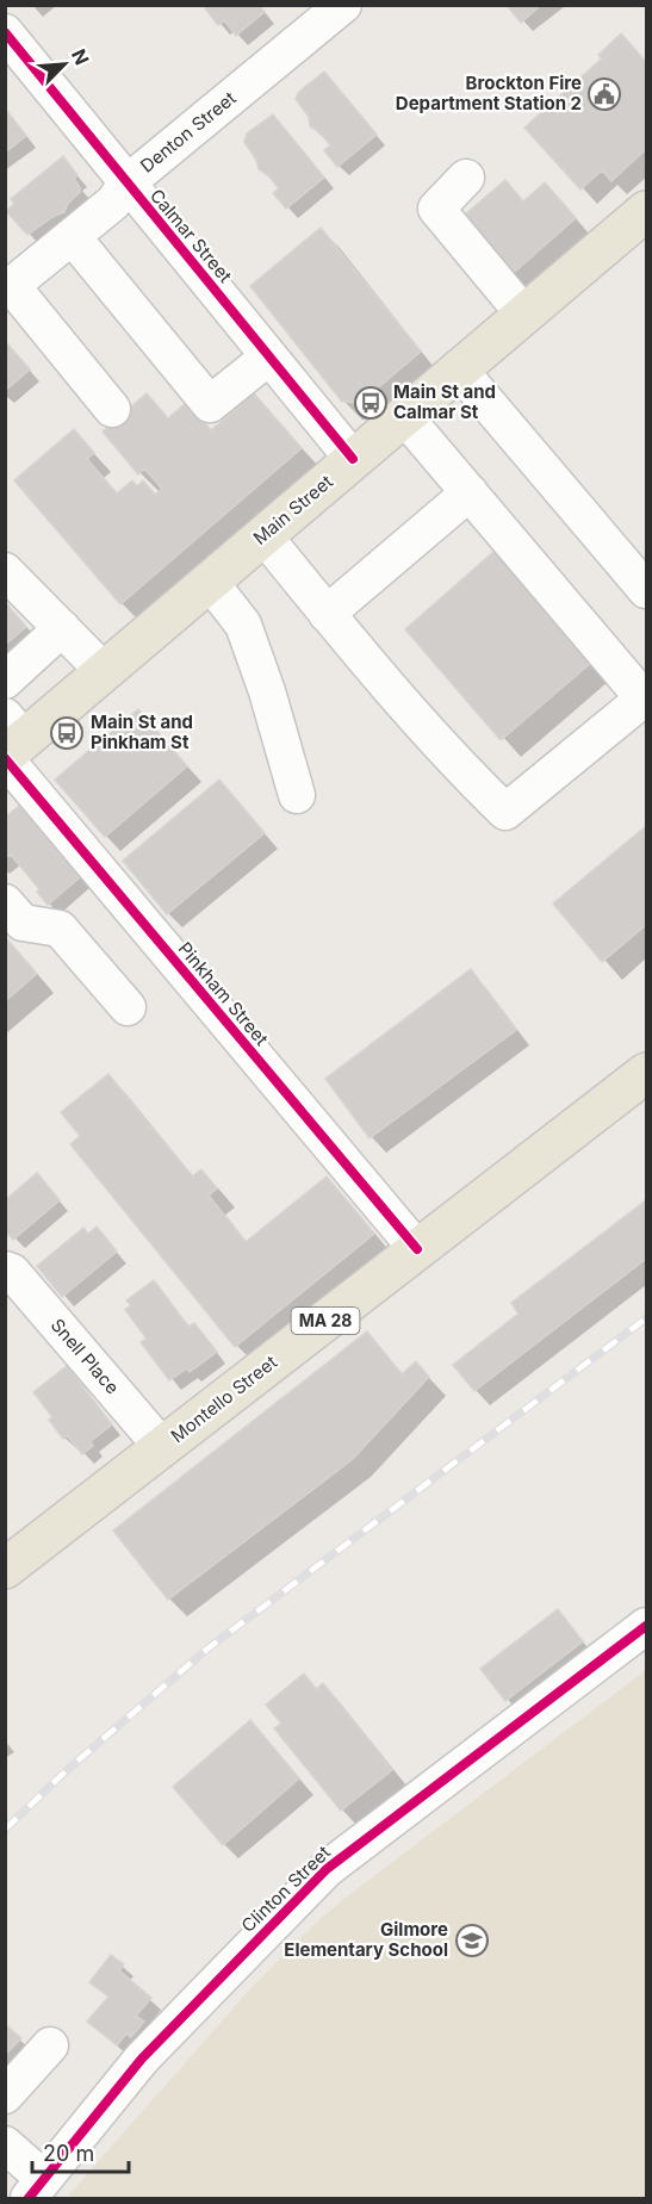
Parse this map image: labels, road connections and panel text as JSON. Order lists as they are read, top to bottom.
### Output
{
  "streets": {
    "main road": ["Main Street", "MA 28", "Montello Street"],
    "street": [
      "Denton Street",
      "Calmar Street",
      "Pinkham Street",
      "Snell Place",
      "Clinton Street"
    ]
  },
  "crossings": [
    ["Denton Street", "Calmar Street"],
    ["Calmar Street", "Main Street"],
    ["Main Street", "Pinkham Street"],
    ["Pinkham Street", "Montello Street"],
    ["Snell Place", "Montello Street"]
  ],
  "places": {
    "public building": ["Brockton Fire Department Station 2"],
    "bus stop": ["Main St and Calmar St", "Main St and Pinkham St"],
    "school or university": ["Gilmore Elementary School"]
  },
  "scale_bar": "20 m",
  "north": "top right"
}
